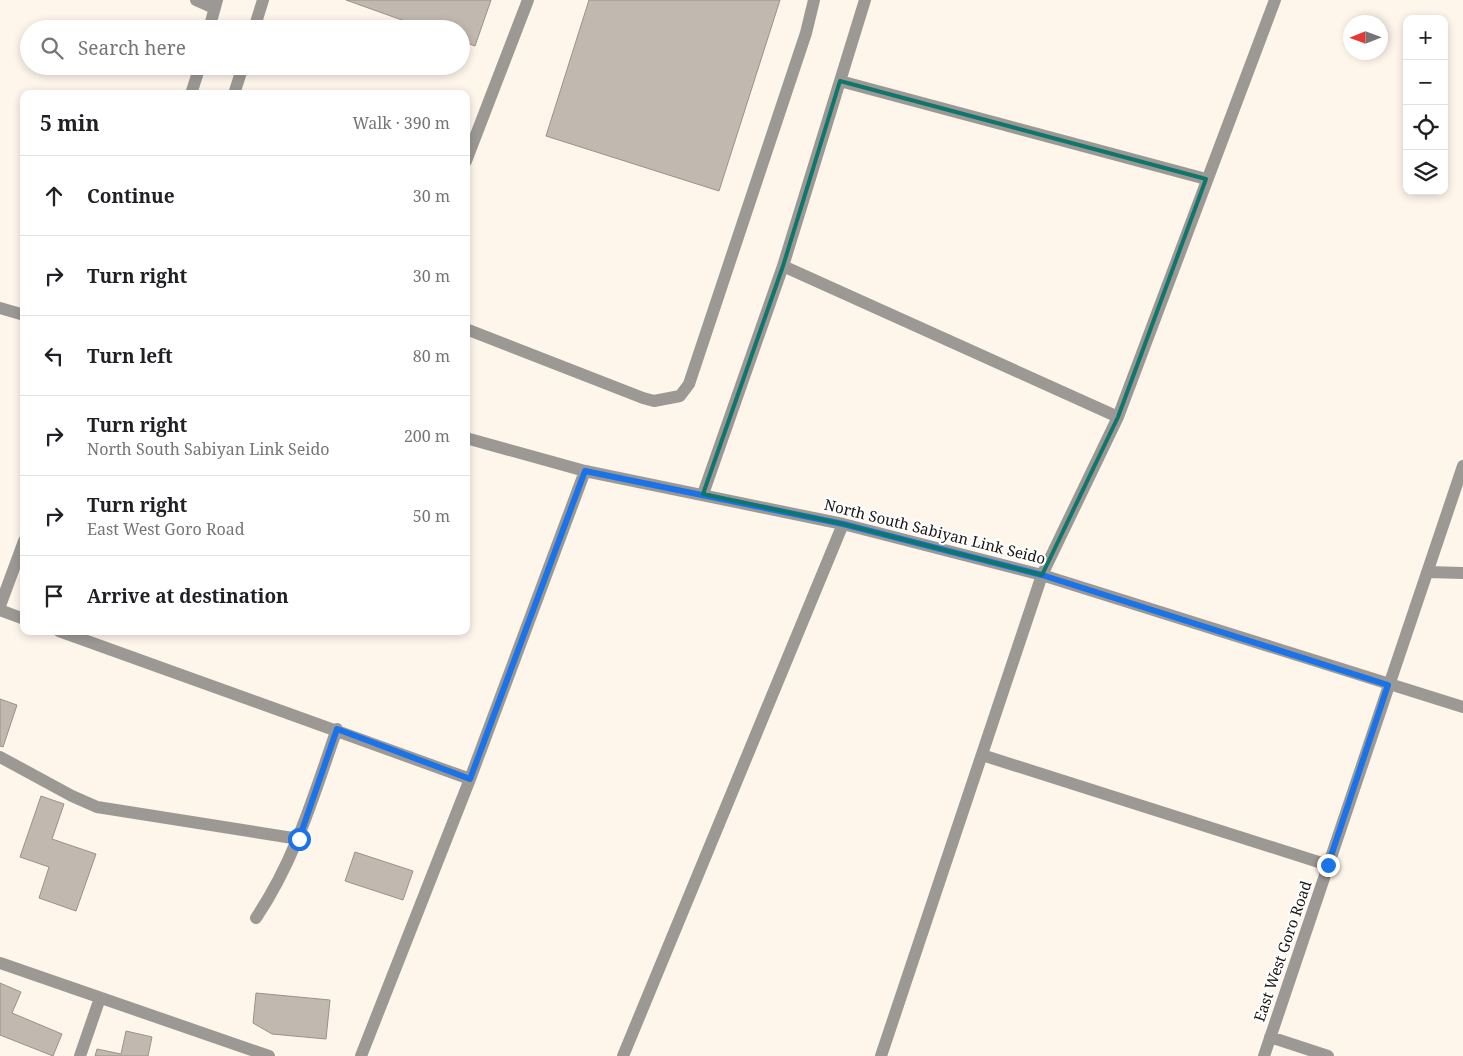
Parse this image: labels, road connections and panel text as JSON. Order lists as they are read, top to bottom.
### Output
{
  "streets": {
    "street": ["North South Sabiyan Link Seido", "East West Goro Road"]
  },
  "crossings": [
    ["North South Sabiyan Link Seido", "East West Goro Road"]
  ],
  "north": "left",
  "page": {
    "map_buttons": ["+", "−"],
    "search": "Search here",
    "heading": ["5 min", "Walk · 390 m"],
    "list": [
      ["Continue", "30 m"],
      ["Turn right", "30 m"],
      ["Turn left", "80 m"],
      ["Turn right", "North South Sabiyan Link Seido", "200 m"],
      ["Turn right", "East West Goro Road", "50 m"],
      "Arrive at destination"
    ]
  }
}
